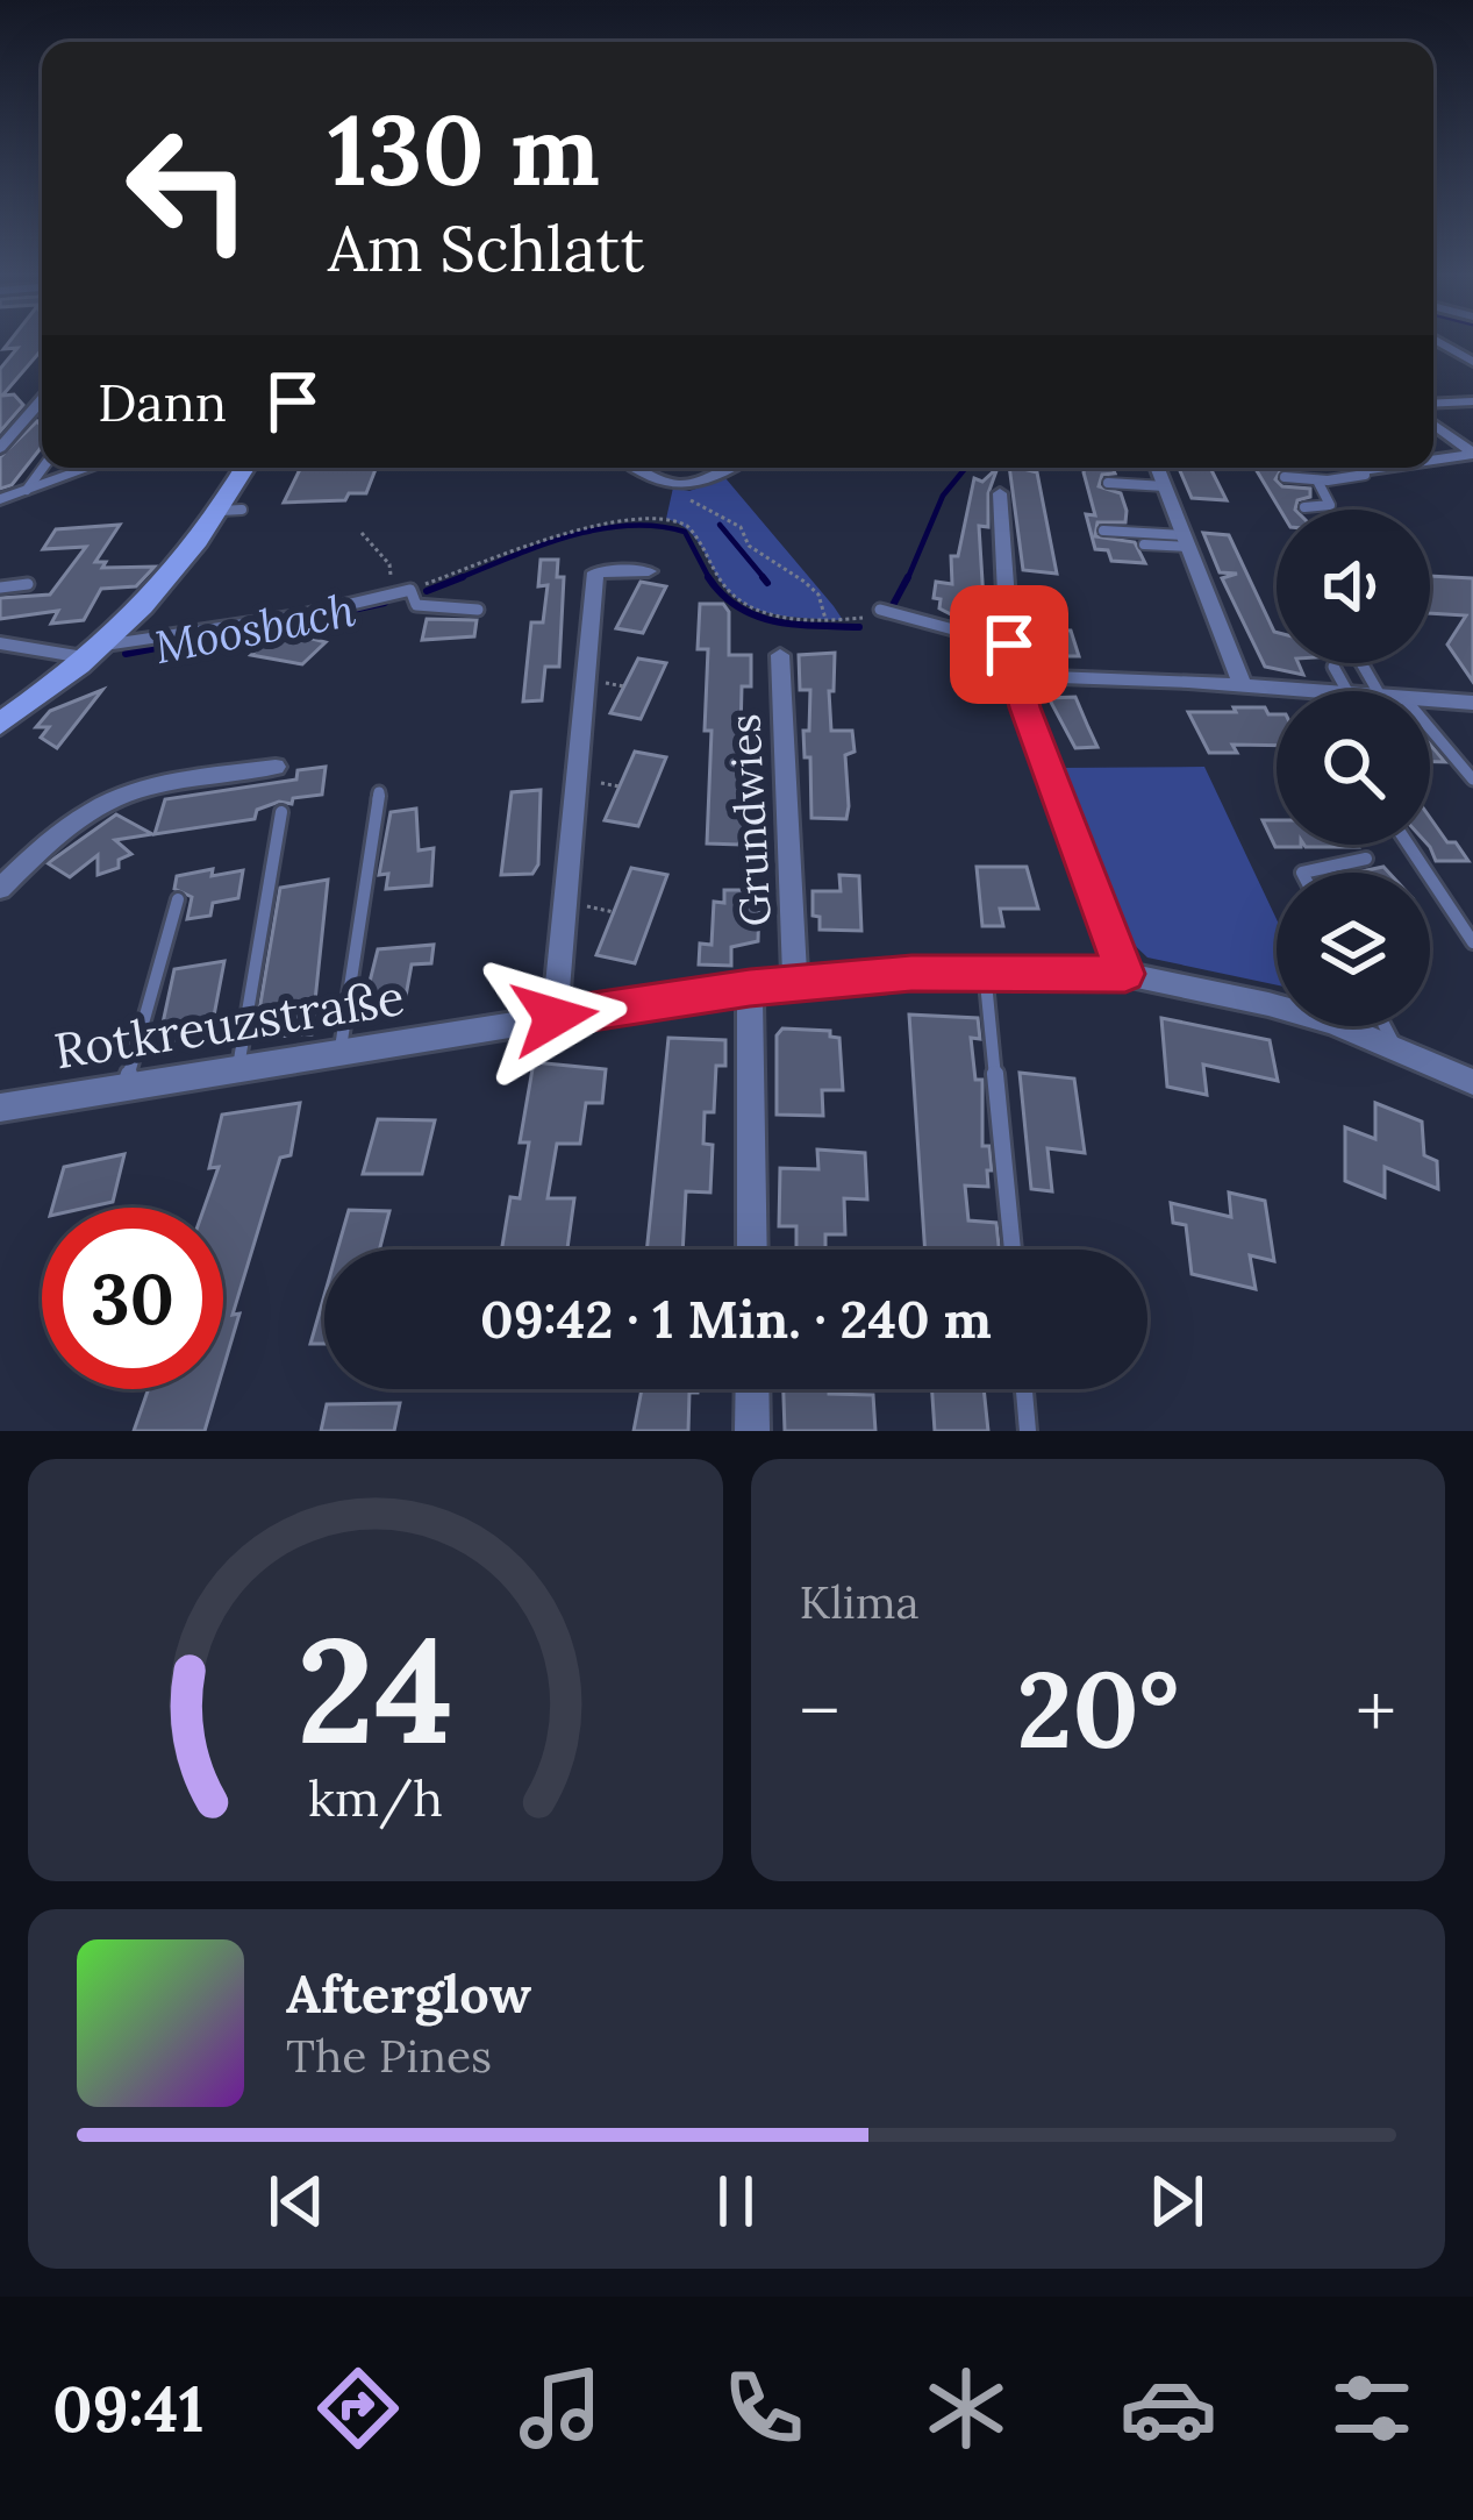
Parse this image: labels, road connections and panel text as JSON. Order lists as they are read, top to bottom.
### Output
{
  "streets": {
    "street": ["Grundwies", "Rotkreuzstraße"]
  },
  "crossings": [
    ["Grundwies", "Rotkreuzstraße"]
  ],
  "water": ["Moosbach"],
  "page": {
    "turn": ["130 m", "Am Schlatt"],
    "then": "Dann",
    "limit": "30",
    "trip": "09:42 · 1 Min. · 240 m",
    "tile": "Klima",
    "heat": ["−", "20°", "+"],
    "song": ["Afterglow", "The Pines"],
    "tabs": "09:41",
    "gauge": ["24", "km/h"]
  }
}
